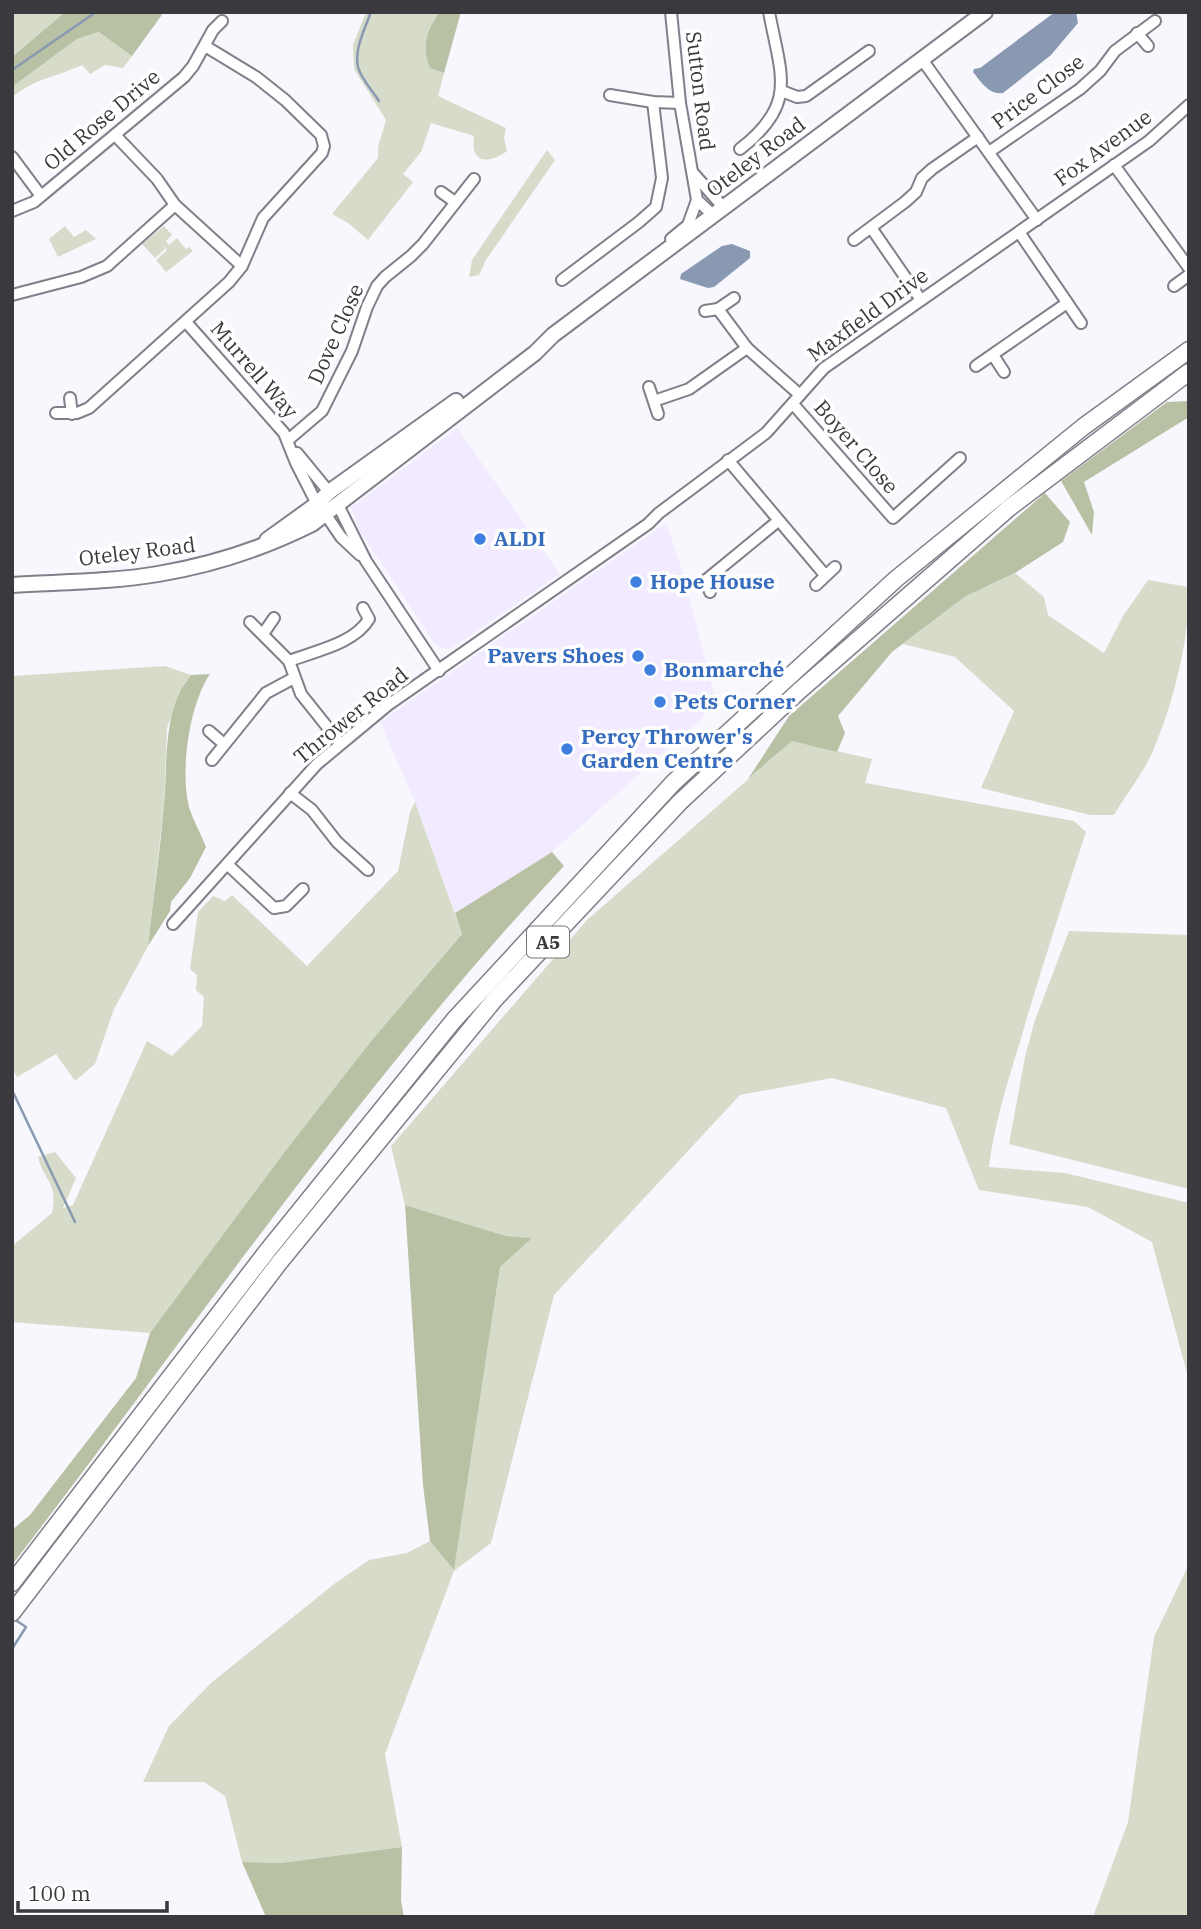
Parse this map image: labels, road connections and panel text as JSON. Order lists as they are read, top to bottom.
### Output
{
  "streets": {
    "highway": ["A5"],
    "main road": ["Oteley Road"],
    "street": [
      "Sutton Road",
      "Price Close",
      "Old Rose Drive",
      "Fox Avenue",
      "Maxfield Drive",
      "Dove Close",
      "Murrell Way",
      "Boyer Close",
      "Thrower Road"
    ]
  },
  "crossings": [
    ["Sutton Road", "Oteley Road"],
    ["Old Rose Drive", "Murrell Way"],
    ["Fox Avenue", "Maxfield Drive"],
    ["Oteley Road", "Murrell Way"],
    ["Oteley Road", "Thrower Road"],
    ["Maxfield Drive", "Boyer Close"],
    ["Maxfield Drive", "Thrower Road"],
    ["Dove Close", "Murrell Way"],
    ["Murrell Way", "Thrower Road"]
  ],
  "places": [
    "ALDI",
    "Hope House",
    "Pavers Shoes",
    "Bonmarché",
    "Pets Corner",
    "Percy Thrower's Garden Centre"
  ],
  "scale_bar": "100 m"
}
